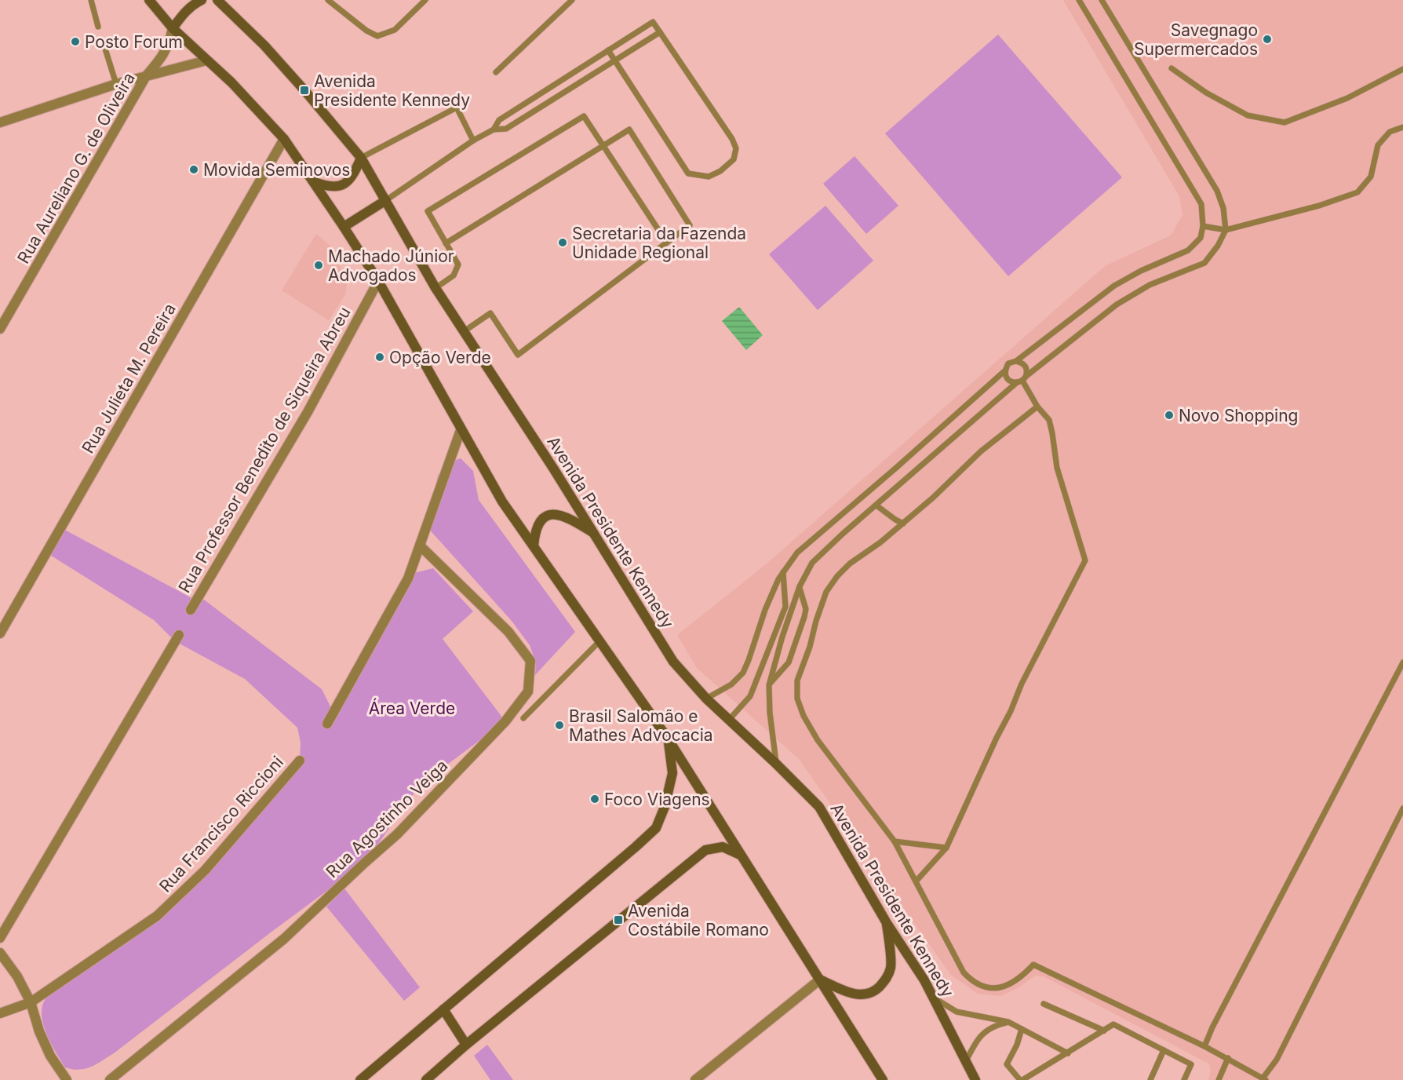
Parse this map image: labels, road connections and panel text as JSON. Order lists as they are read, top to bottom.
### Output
{
  "streets": {
    "main road": ["Avenida Presidente Kennedy"],
    "street": [
      "Rua Aureliano G. de Oliveira",
      "Rua Julieta M. Pereira",
      "Rua Professor Benedito de Siqueira Abreu",
      "Rua Agostinho Veiga",
      "Rua Francisco Riccioni"
    ]
  },
  "parks": ["Área Verde"],
  "places": {
    "other": [
      "Savegnago Supermercados",
      "Posto Forum",
      "Movida Seminovos",
      "Secretaria da Fazenda Unidade Regional",
      "Machado Júnior Advogados",
      "Opção Verde",
      "Novo Shopping",
      "Brasil Salomão e Mathes Advocacia",
      "Foco Viagens"
    ],
    "transit": ["Avenida Presidente Kennedy", "Avenida Costábile Romano"]
  }
}
